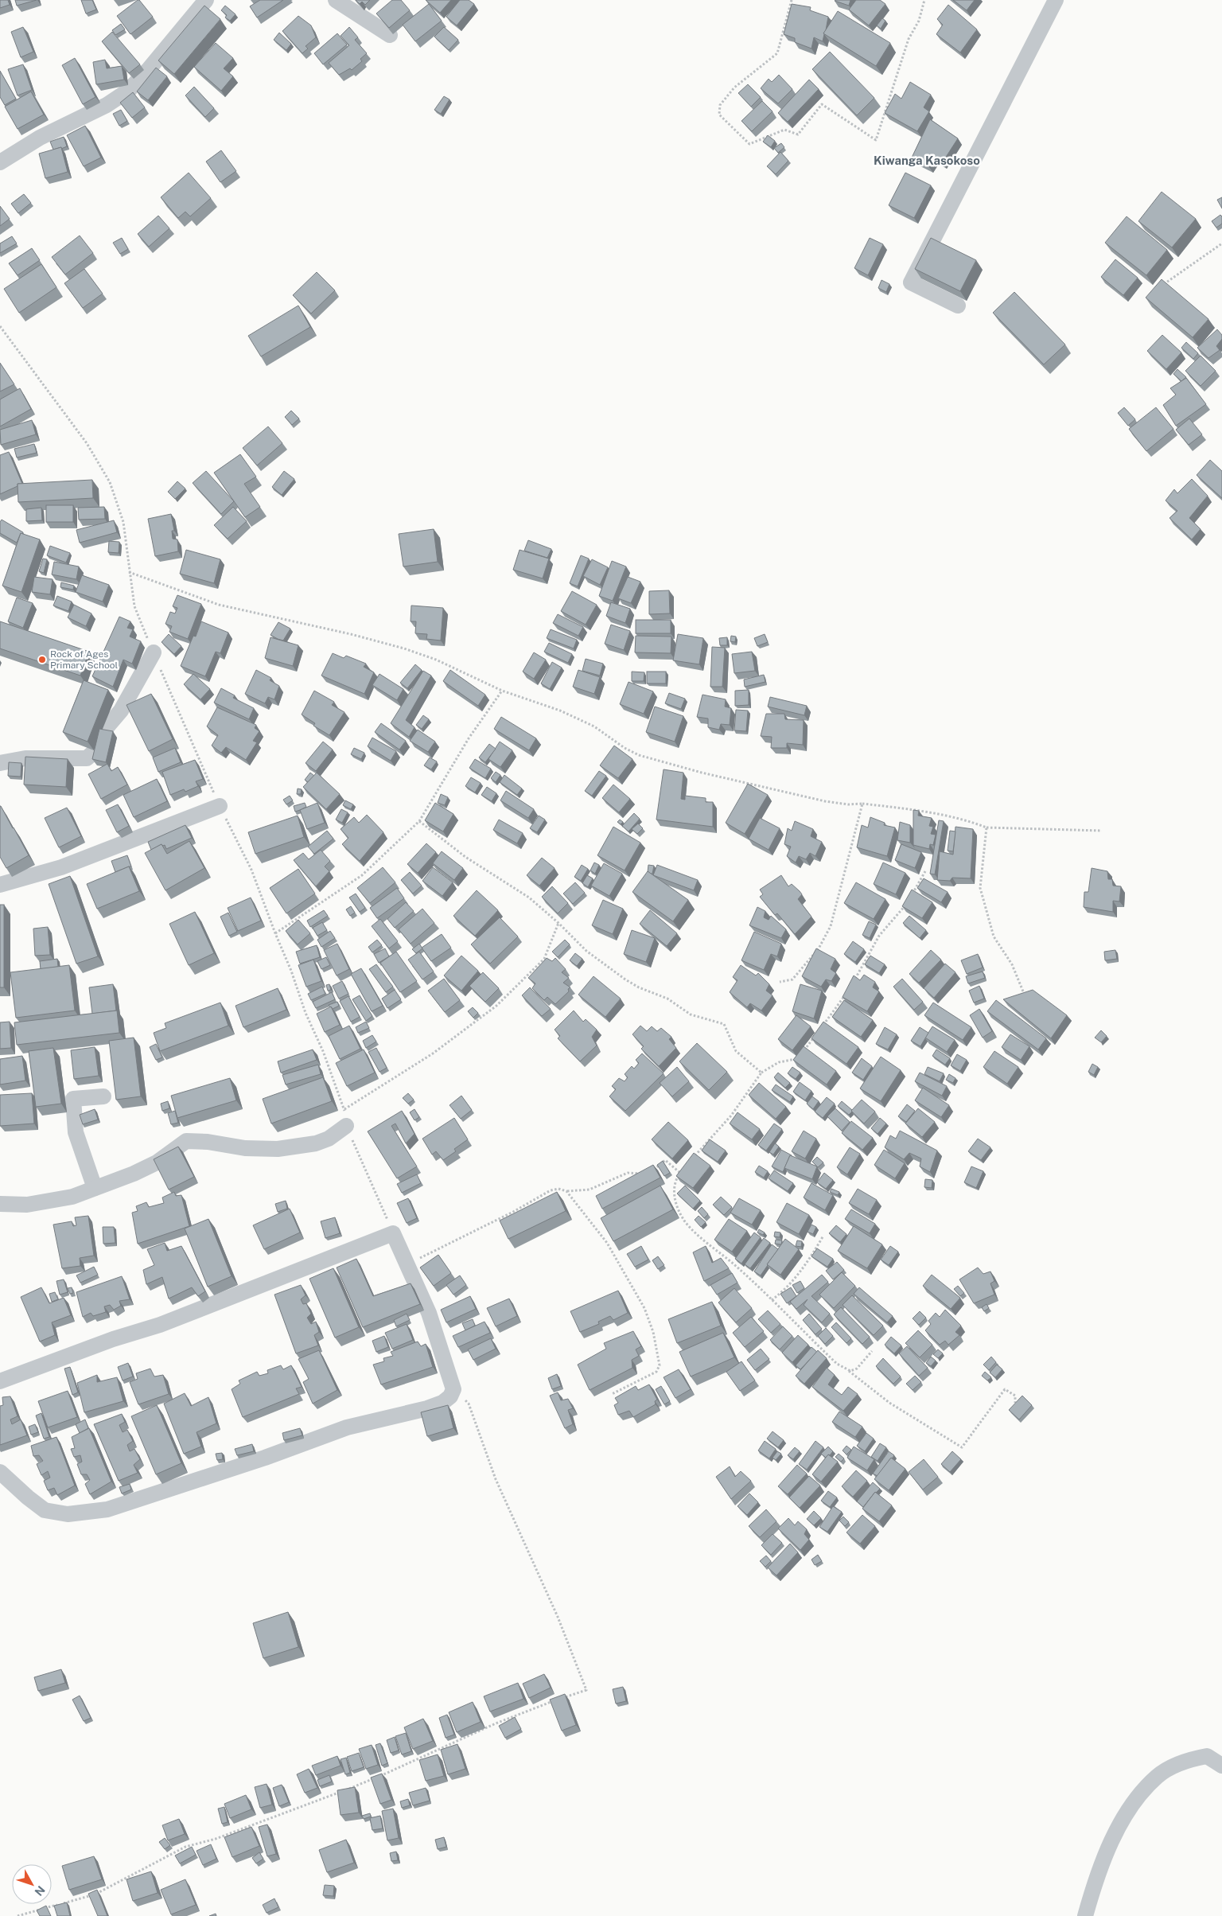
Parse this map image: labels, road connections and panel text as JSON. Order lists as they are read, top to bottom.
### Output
{
  "districts": ["Kiwanga Kasokoso"],
  "places": ["Rock of Ages Primary School"],
  "north": "bottom right"
}
